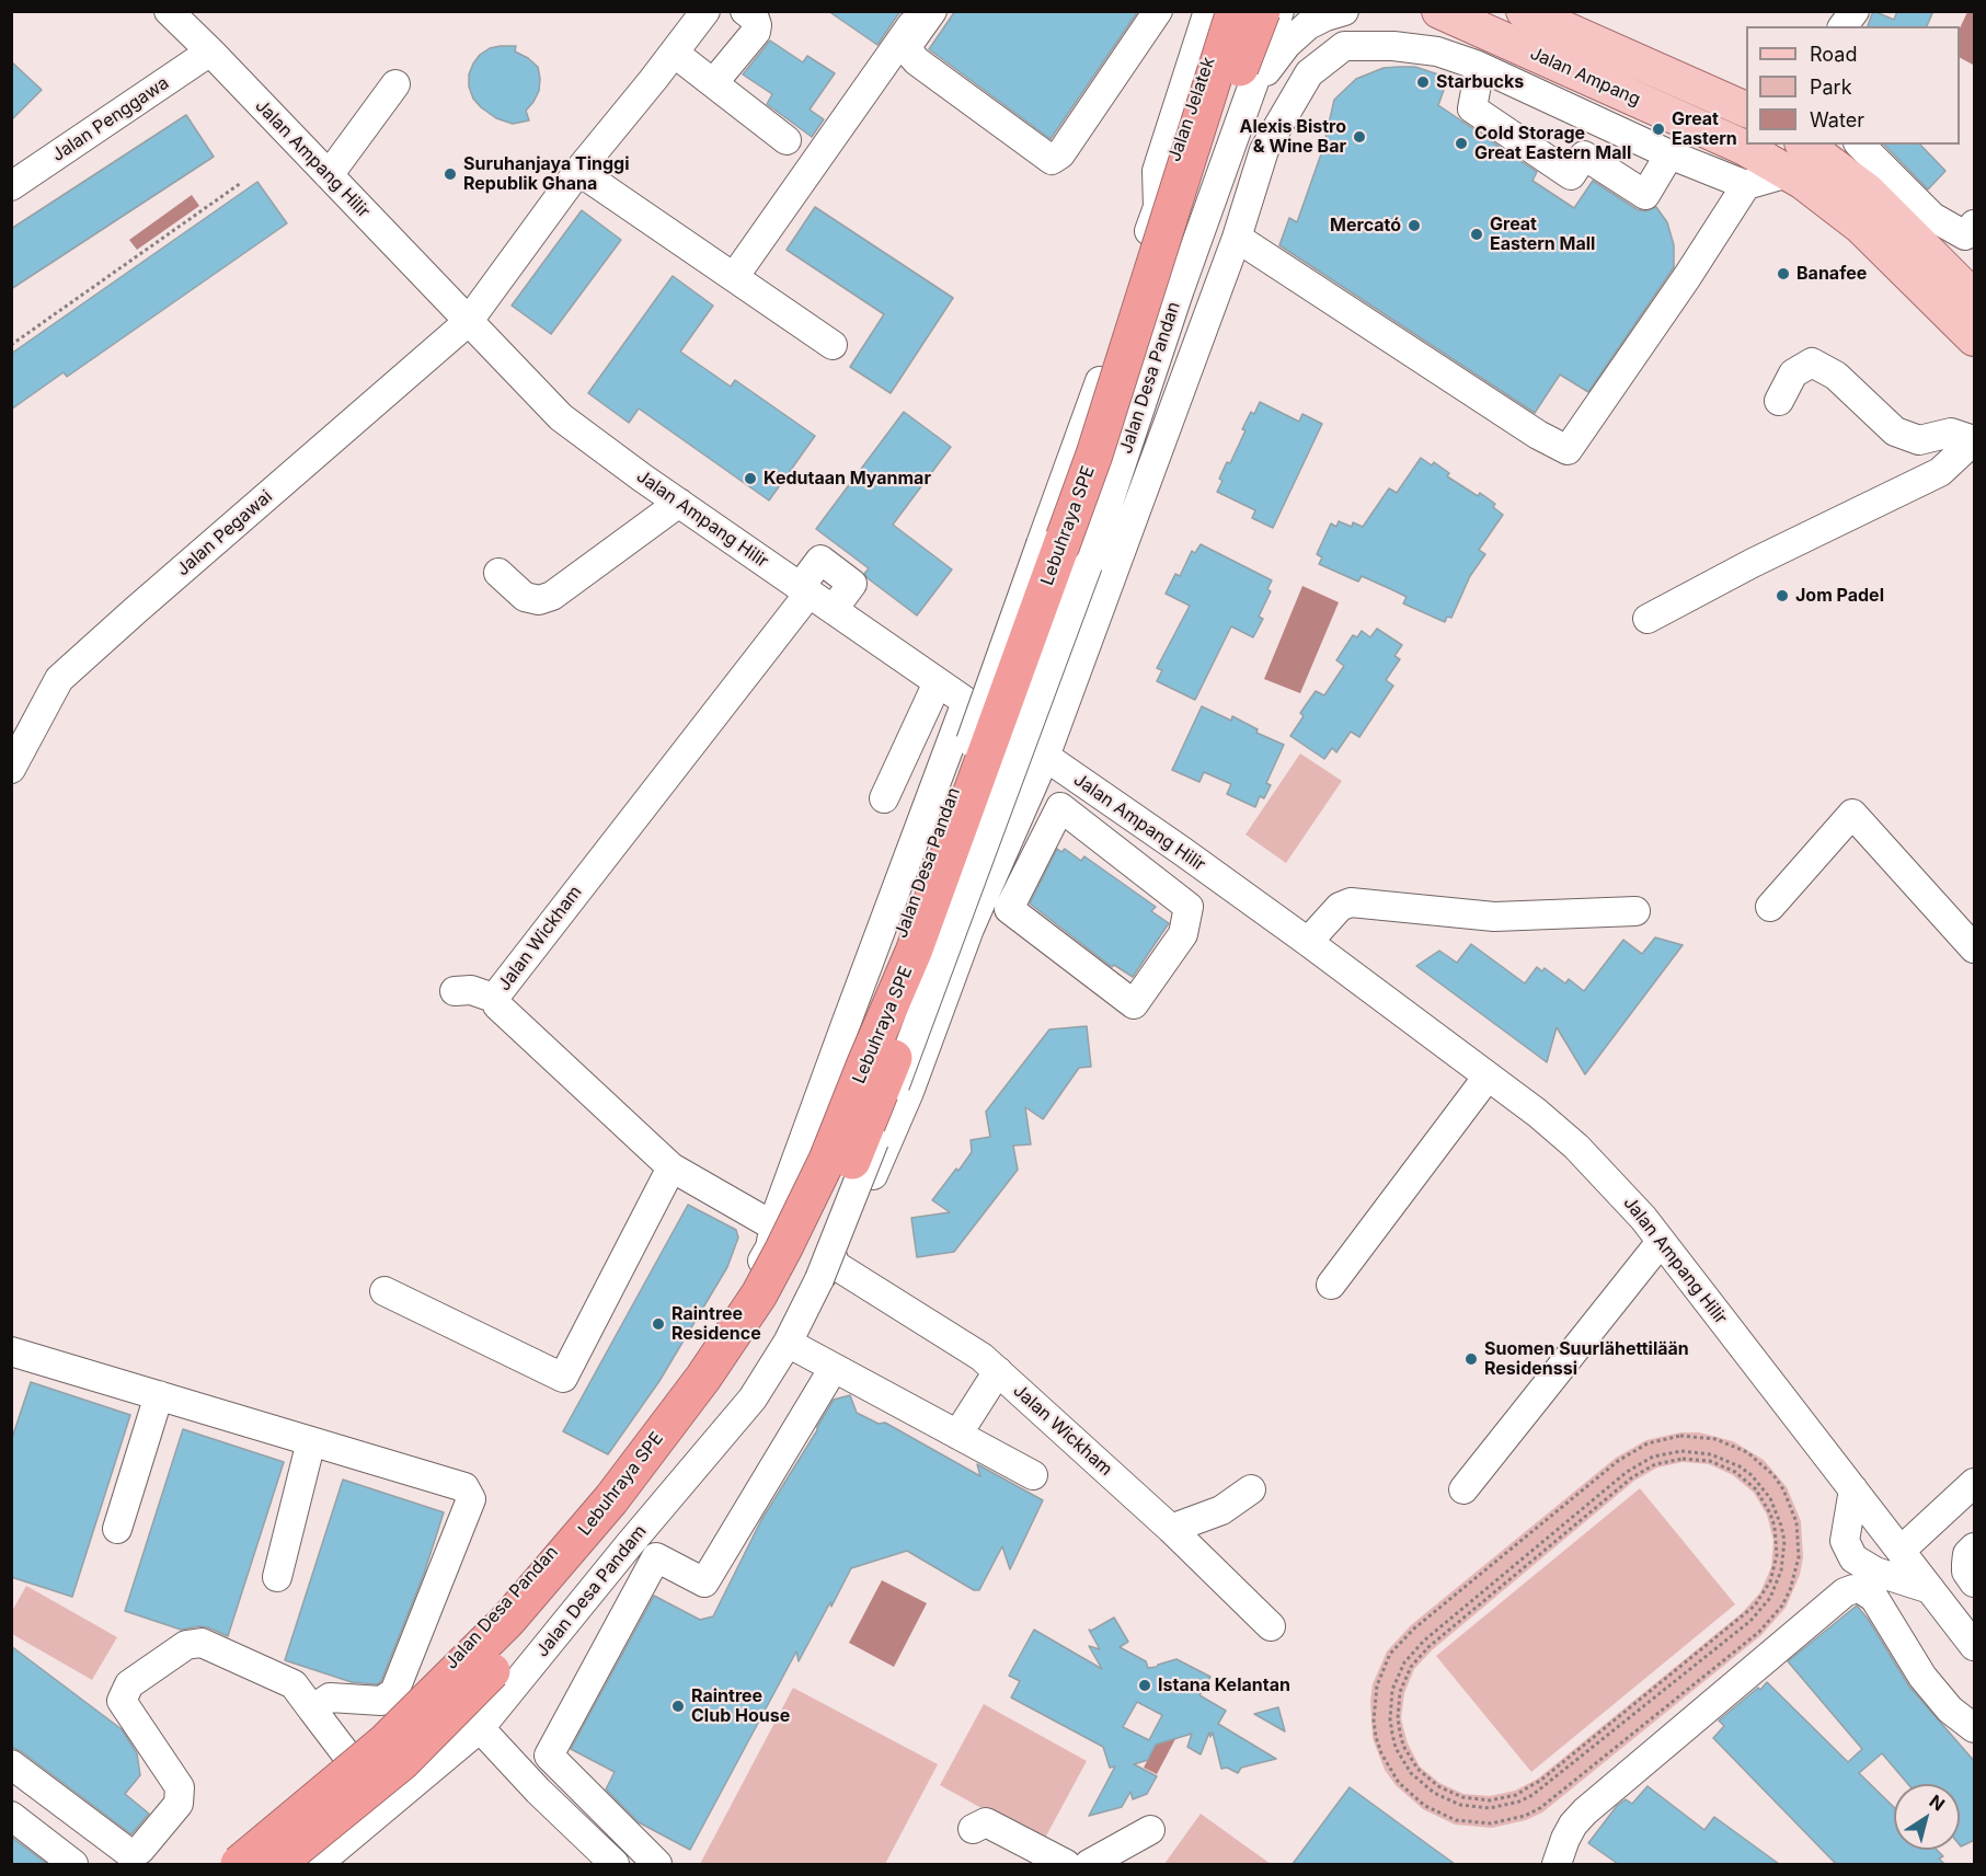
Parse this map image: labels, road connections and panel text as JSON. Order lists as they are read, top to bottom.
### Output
{
  "streets": {
    "highway": ["Lebuhraya SPE"],
    "main road": ["Jalan Ampang", "Jalan Jelatek"],
    "street": [
      "Jalan Penggawa",
      "Jalan Ampang Hilir",
      "Jalan Desa Pandan",
      "Jalan Pegawai",
      "Jalan Wickham",
      "Jalan Desa Pandam"
    ]
  },
  "crossings": [
    ["Jalan Jelatek", "Jalan Desa Pandan"],
    ["Jalan Penggawa", "Jalan Ampang Hilir"],
    ["Jalan Ampang Hilir", "Jalan Pegawai"],
    ["Jalan Ampang Hilir", "Jalan Wickham"],
    ["Jalan Desa Pandan", "Lebuhraya SPE"],
    ["Jalan Desa Pandan", "Jalan Wickham"],
    ["Jalan Desa Pandan", "Jalan Desa Pandam"],
    ["Jalan Wickham", "Jalan Desa Pandam"]
  ],
  "places": [
    "Starbucks",
    "Great Eastern",
    "Alexis Bistro & Wine Bar",
    "Cold Storage Great Eastern Mall",
    "Suruhanjaya Tinggi Republik Ghana",
    "Mercató",
    "Great Eastern Mall",
    "Banafee",
    "Kedutaan Myanmar",
    "Jom Padel",
    "Raintree Residence",
    "Suomen Suurlähettilään Residenssi",
    "Istana Kelantan",
    "Raintree Club House"
  ],
  "legend": ["Road", "Park", "Water"],
  "north": "top right"
}
